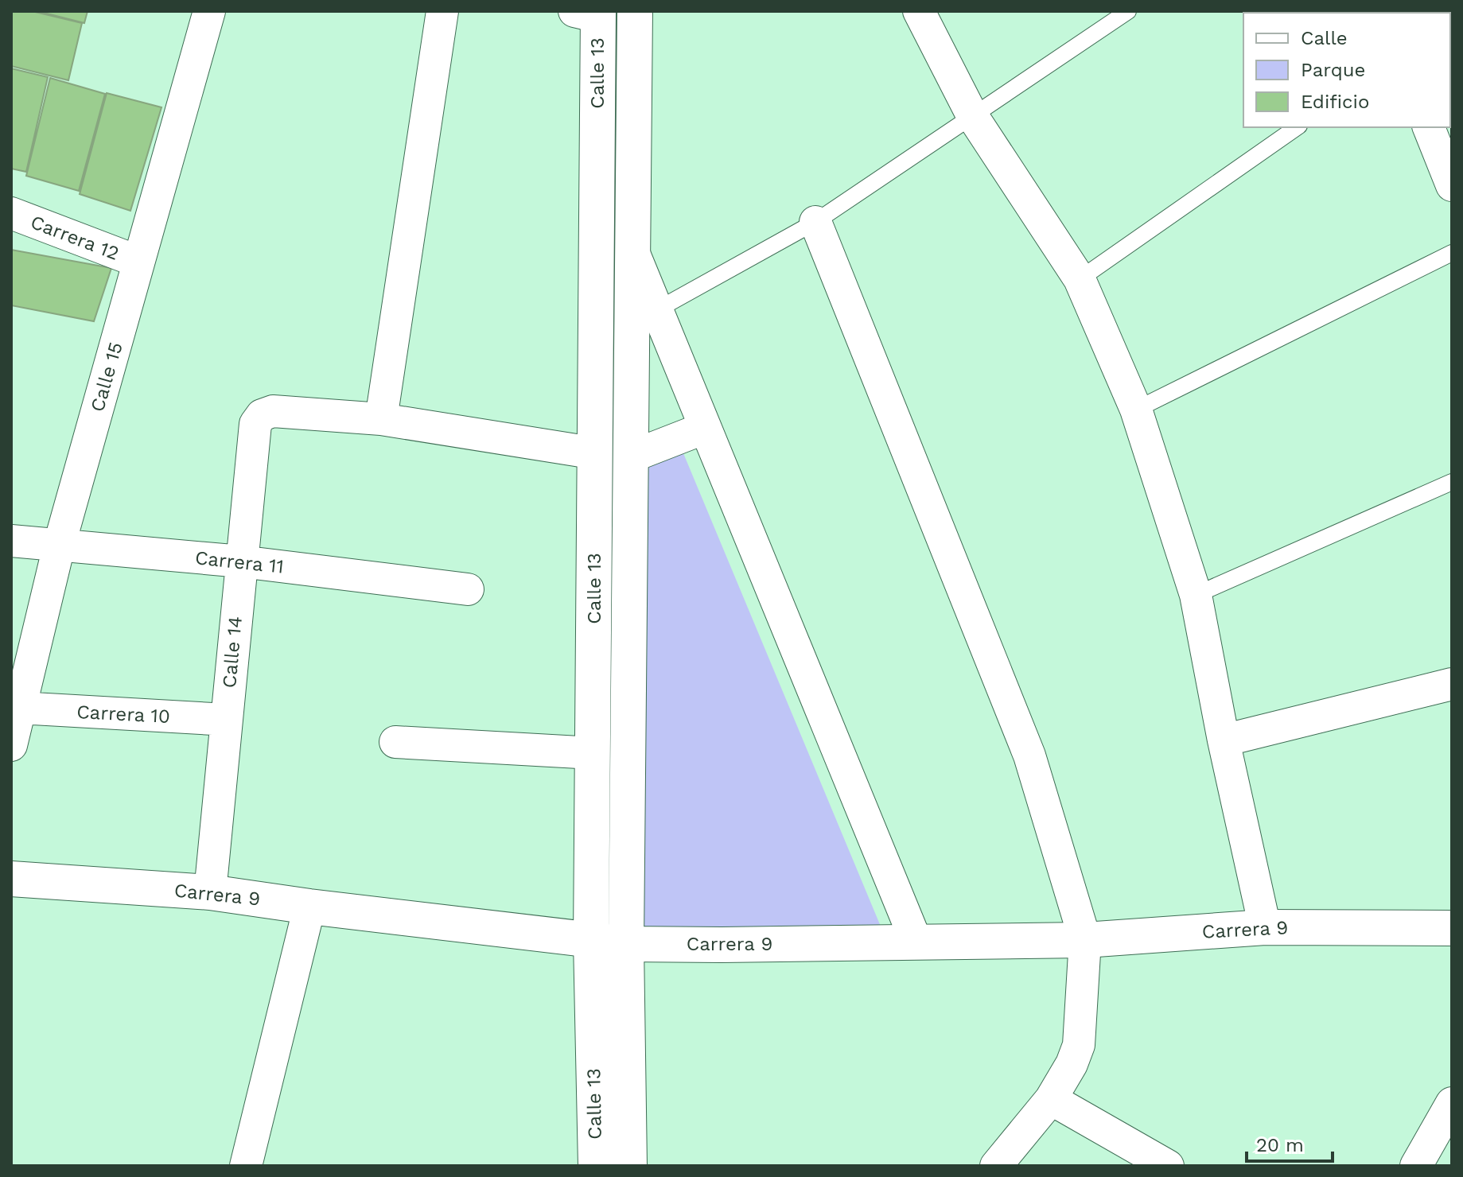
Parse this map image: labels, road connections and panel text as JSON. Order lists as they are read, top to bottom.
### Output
{
  "streets": {
    "main road": ["Calle 13", "Carrera 9"],
    "street": [
      "Carrera 12",
      "Calle 15",
      "Carrera 11",
      "Calle 14",
      "Carrera 10"
    ]
  },
  "crossings": [
    ["Calle 13", "Carrera 9"],
    ["Carrera 12", "Calle 15"],
    ["Calle 15", "Carrera 11"],
    ["Calle 15", "Carrera 10"],
    ["Carrera 11", "Calle 14"],
    ["Calle 14", "Carrera 10"],
    ["Calle 14", "Carrera 9"]
  ],
  "legend": ["Calle", "Parque", "Edificio"],
  "scale_bar": "20 m"
}
